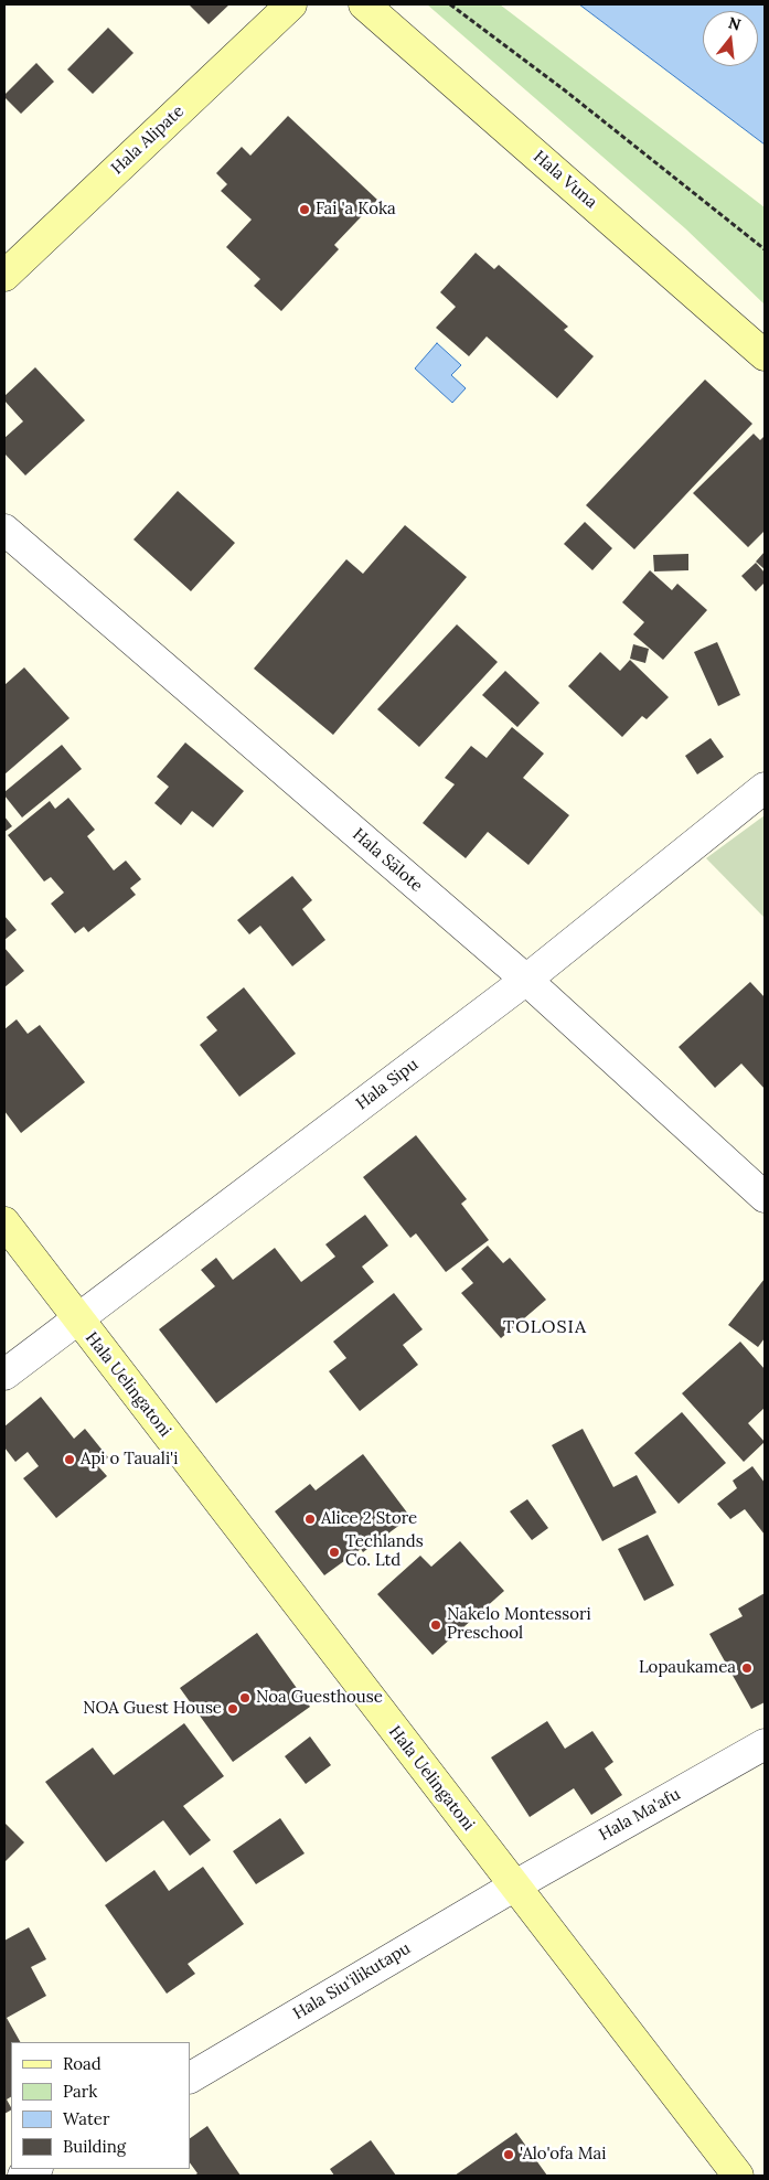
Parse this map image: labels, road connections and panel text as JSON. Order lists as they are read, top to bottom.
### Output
{
  "streets": {
    "street": [
      "Hala Alipate",
      "Hala Vuna",
      "Hala Sālote",
      "Hala Sipu",
      "Hala Uelingatoni",
      "Hala Ma'afu",
      "Hala Siu'ilikutapu"
    ]
  },
  "crossings": [
    ["Hala Sālote", "Hala Sipu"],
    ["Hala Sipu", "Hala Uelingatoni"],
    ["Hala Uelingatoni", "Hala Ma'afu"],
    ["Hala Uelingatoni", "Hala Siu'ilikutapu"],
    ["Hala Ma'afu", "Hala Siu'ilikutapu"]
  ],
  "districts": ["TOLOSIA"],
  "places": [
    "Fai 'a Koka",
    "Api o Tauali'i",
    "Alice 2 Store",
    "Techlands Co. Ltd",
    "Nakelo Montessori Preschool",
    "Lopaukamea",
    "Noa Guesthouse",
    "NOA Guest House",
    "'Alo'ofa Mai"
  ],
  "legend": [
    "Road",
    "Park",
    "Water",
    "Building"
  ],
  "north": "top"
}
